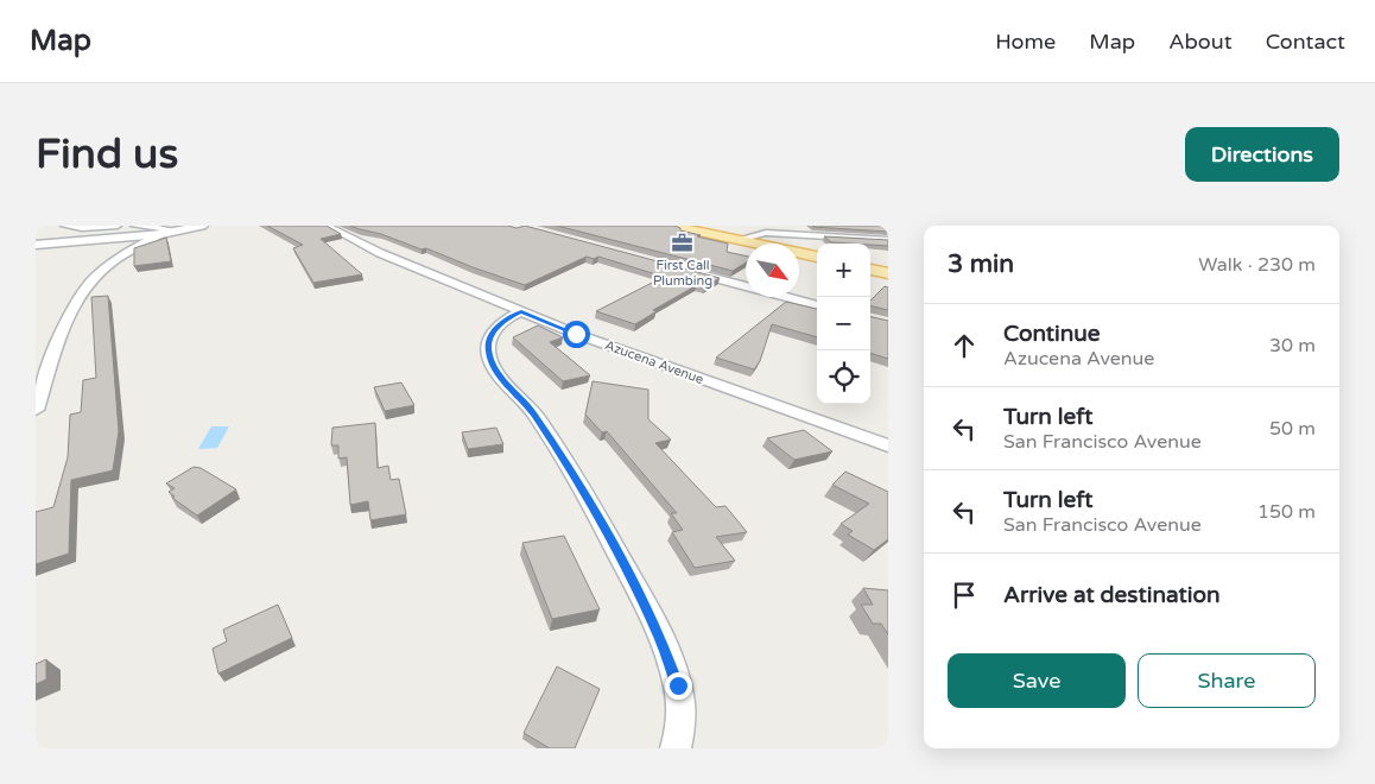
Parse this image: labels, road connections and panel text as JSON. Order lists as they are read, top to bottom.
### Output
{
  "streets": {
    "street": ["Azucena Avenue"]
  },
  "places": {
    "office": ["First Call Plumbing"]
  },
  "north": "bottom right",
  "page": {
    "header": "Map",
    "nav": [
      "Home",
      "Map",
      "About",
      "Contact"
    ],
    "buttons": [
      "Directions",
      ["Save", "Share"]
    ],
    "title": "Find us",
    "heading": ["3 min", "Walk · 230 m"],
    "map_buttons": ["+", "−"],
    "list": [
      ["Continue", "Azucena Avenue", "30 m"],
      ["Turn left", "San Francisco Avenue", "50 m"],
      ["Turn left", "San Francisco Avenue", "150 m"],
      "Arrive at destination"
    ]
  }
}
